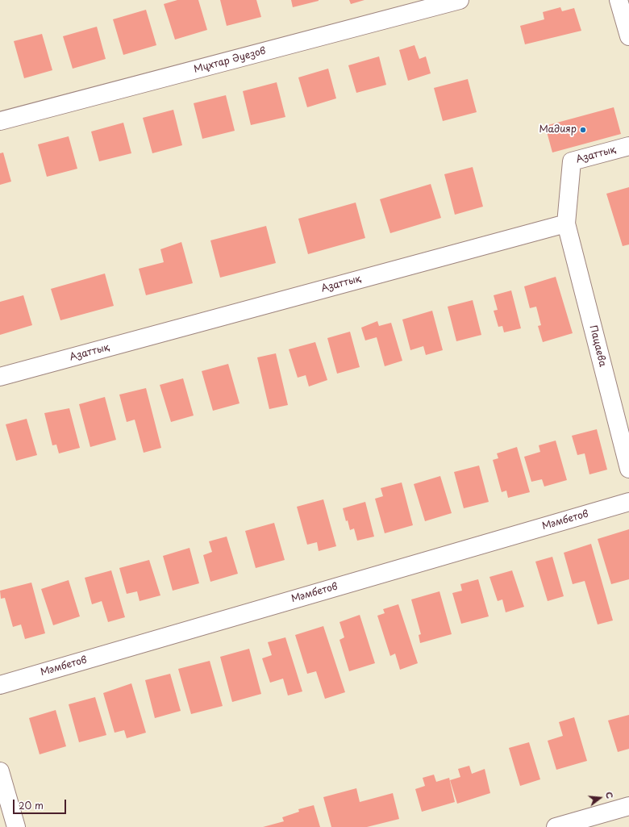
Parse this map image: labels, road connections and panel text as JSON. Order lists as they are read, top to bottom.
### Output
{
  "streets": {
    "street": [
      "Мұхтар Әуезов",
      "Азаттық",
      "Пацаева",
      "Мәмбетов"
    ]
  },
  "crossings": [
    ["Азаттық", "Пацаева"]
  ],
  "places": ["Мадияр"],
  "scale_bar": "20 m",
  "north": "right"
}
